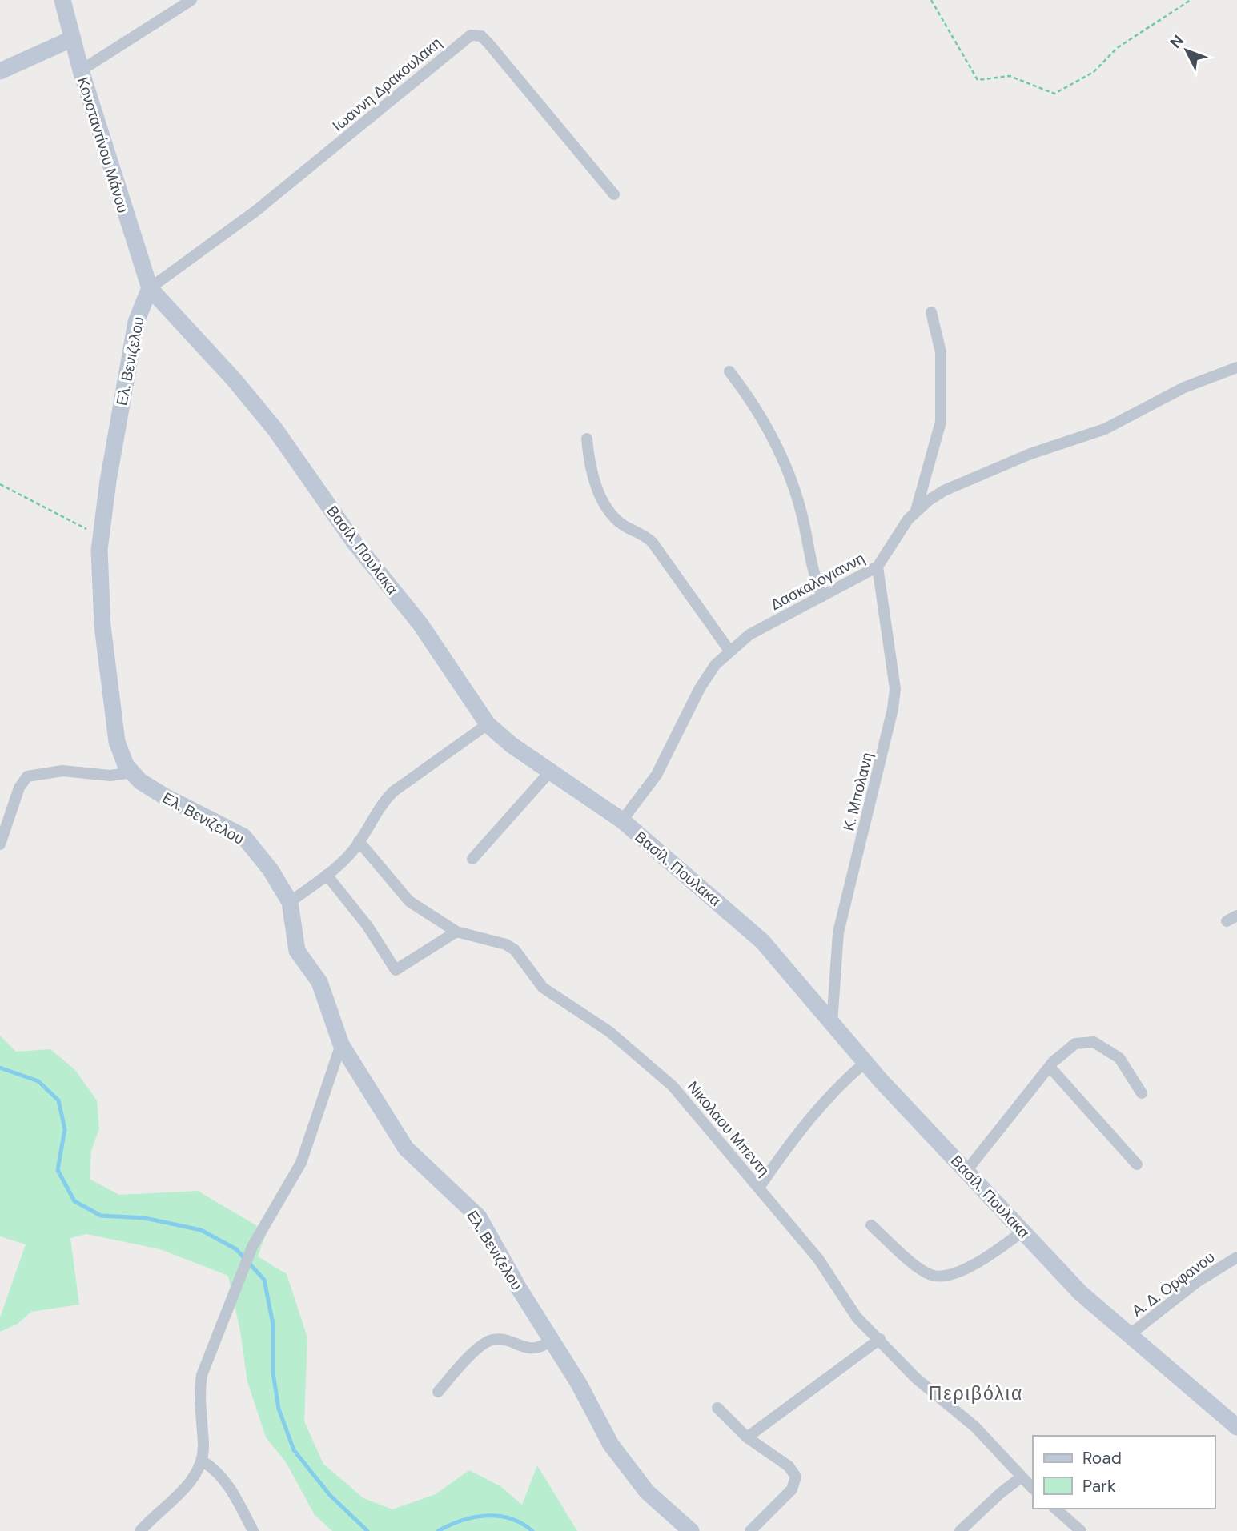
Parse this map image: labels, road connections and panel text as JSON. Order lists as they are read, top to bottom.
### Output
{
  "streets": {
    "main road": ["Κονσταντίνου Μάνου", "Ελ. Βενιζελου", "Βασίλ. Πουλακα"],
    "street": [
      "Ιωαννη Δρακουλακη",
      "Δασκαλογιαννη",
      "Κ. Μπολανη",
      "Νικολαου Μπεντη",
      "Α. Δ. Ορφανου"
    ]
  },
  "crossings": [
    ["Ιωαννη Δρακουλακη", "Κονσταντίνου Μάνου"],
    ["Ιωαννη Δρακουλακη", "Ελ. Βενιζελου"],
    ["Ιωαννη Δρακουλακη", "Βασίλ. Πουλακα"],
    ["Κονσταντίνου Μάνου", "Ελ. Βενιζελου"],
    ["Κονσταντίνου Μάνου", "Βασίλ. Πουλακα"],
    ["Ελ. Βενιζελου", "Βασίλ. Πουλακα"],
    ["Βασίλ. Πουλακα", "Δασκαλογιαννη"],
    ["Βασίλ. Πουλακα", "Κ. Μπολανη"],
    ["Βασίλ. Πουλακα", "Α. Δ. Ορφανου"],
    ["Δασκαλογιαννη", "Κ. Μπολανη"]
  ],
  "districts": ["Περιβόλια"],
  "legend": ["Road", "Park"],
  "north": "top left"
}
